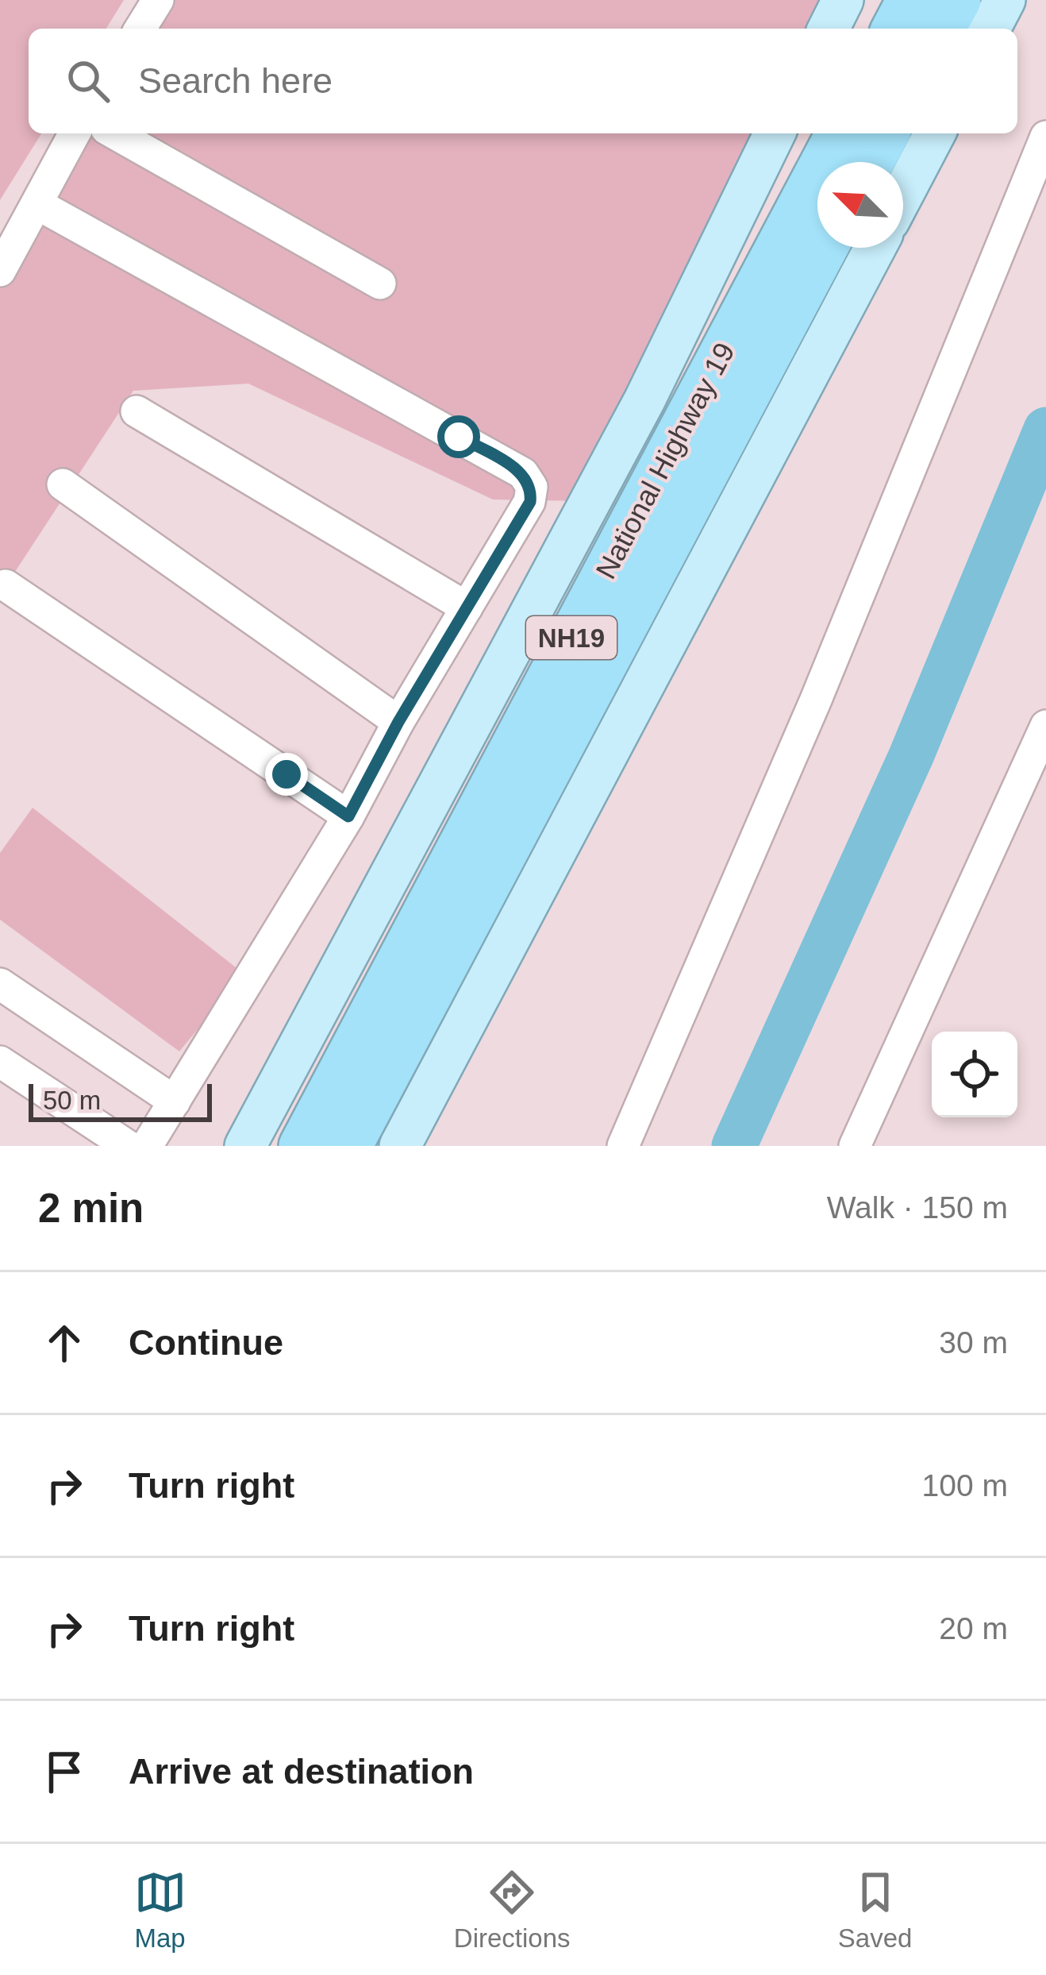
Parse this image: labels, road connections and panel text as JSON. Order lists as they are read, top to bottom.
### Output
{
  "streets": {
    "highway": ["National Highway 19", "NH19"]
  },
  "scale_bar": "50 m",
  "north": "top left",
  "page": {
    "search": "Search here",
    "scale": "50 m",
    "heading": ["2 min", "Walk · 150 m"],
    "list": [
      ["Continue", "30 m"],
      ["Turn right", "100 m"],
      ["Turn right", "20 m"],
      "Arrive at destination"
    ],
    "nav": ["Map", "Directions", "Saved"]
  }
}
